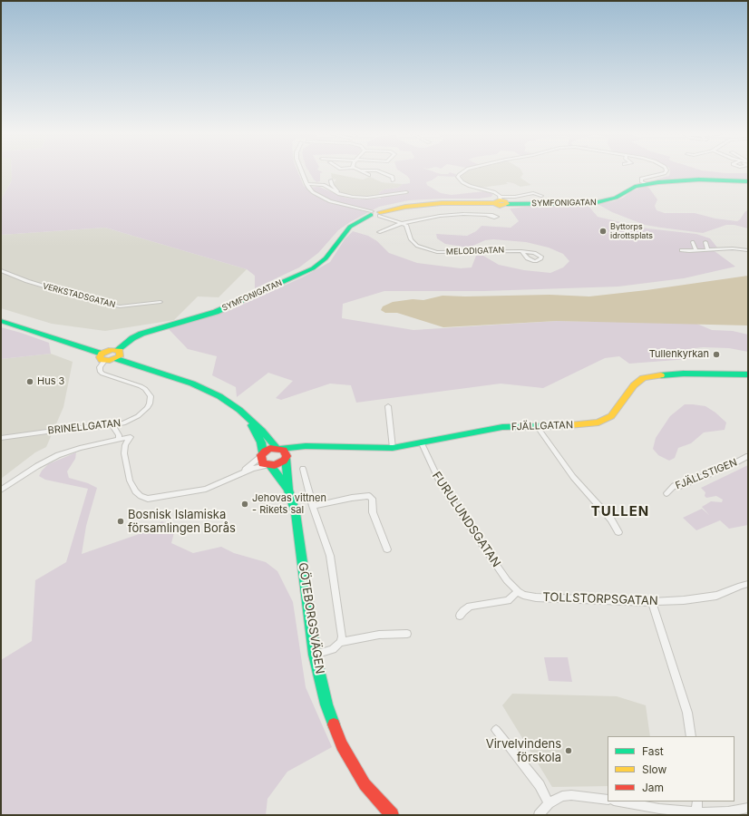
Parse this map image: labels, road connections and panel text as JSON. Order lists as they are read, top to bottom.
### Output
{
  "streets": {
    "street": [
      "SYMFONIGATAN",
      "MELODIGATAN",
      "VERKSTADSGATAN",
      "FJÄLLGATAN",
      "BRINELLGATAN",
      "FJÄLLSTIGEN",
      "FURULUNDSGATAN",
      "TOLLSTORPSGATAN",
      "GÖTEBORGSVÄGEN"
    ]
  },
  "crossings": [
    ["FJÄLLGATAN", "FURULUNDSGATAN"],
    ["FJÄLLGATAN", "GÖTEBORGSVÄGEN"],
    ["FURULUNDSGATAN", "TOLLSTORPSGATAN"]
  ],
  "districts": ["TULLEN"],
  "places": [
    "Byttorps idrottsplats",
    "Tullenkyrkan",
    "Hus 3",
    "Jehovas vittnen - Rikets sal",
    "Bosnisk Islamiska församlingen Borås",
    "Virvelvindens förskola"
  ],
  "legend": ["Fast", "Slow", "Jam"]
}
